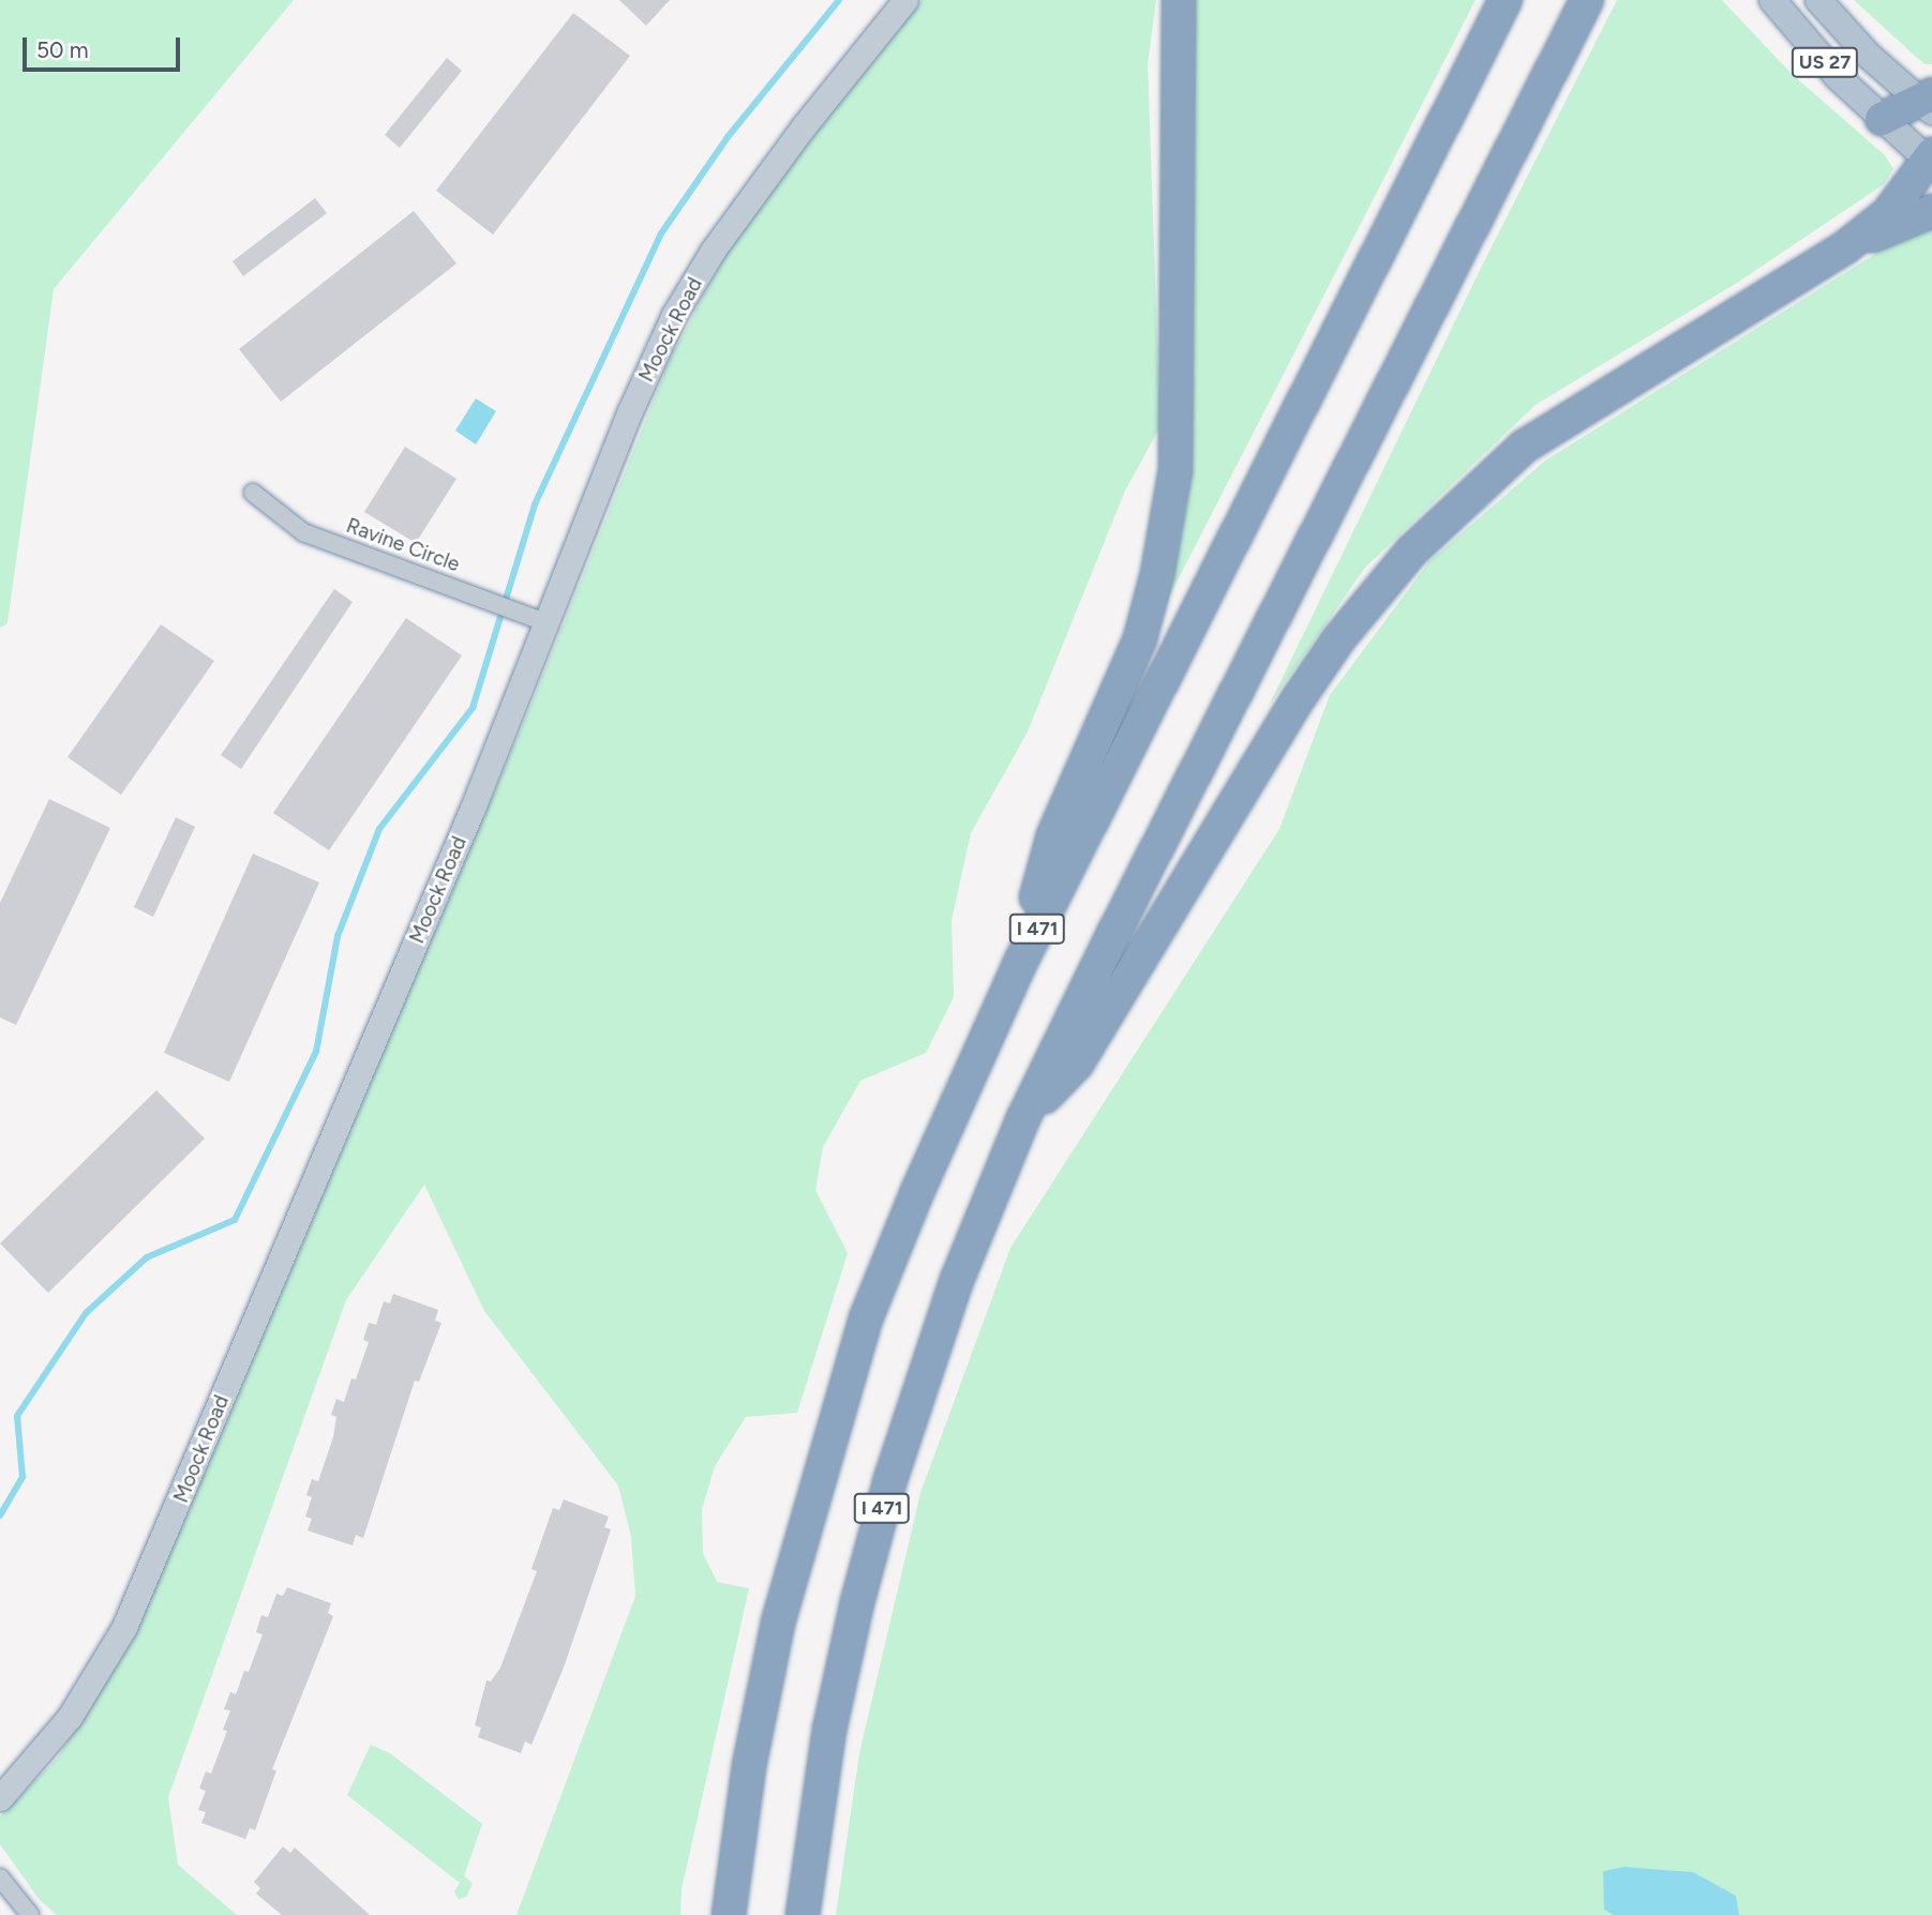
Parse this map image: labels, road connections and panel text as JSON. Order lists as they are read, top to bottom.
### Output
{
  "streets": {
    "highway": ["I 471"],
    "main road": ["US 27", "Moock Road"],
    "street": ["Ravine Circle"]
  },
  "crossings": [
    ["Moock Road", "Ravine Circle"]
  ],
  "scale_bar": "50 m"
}
